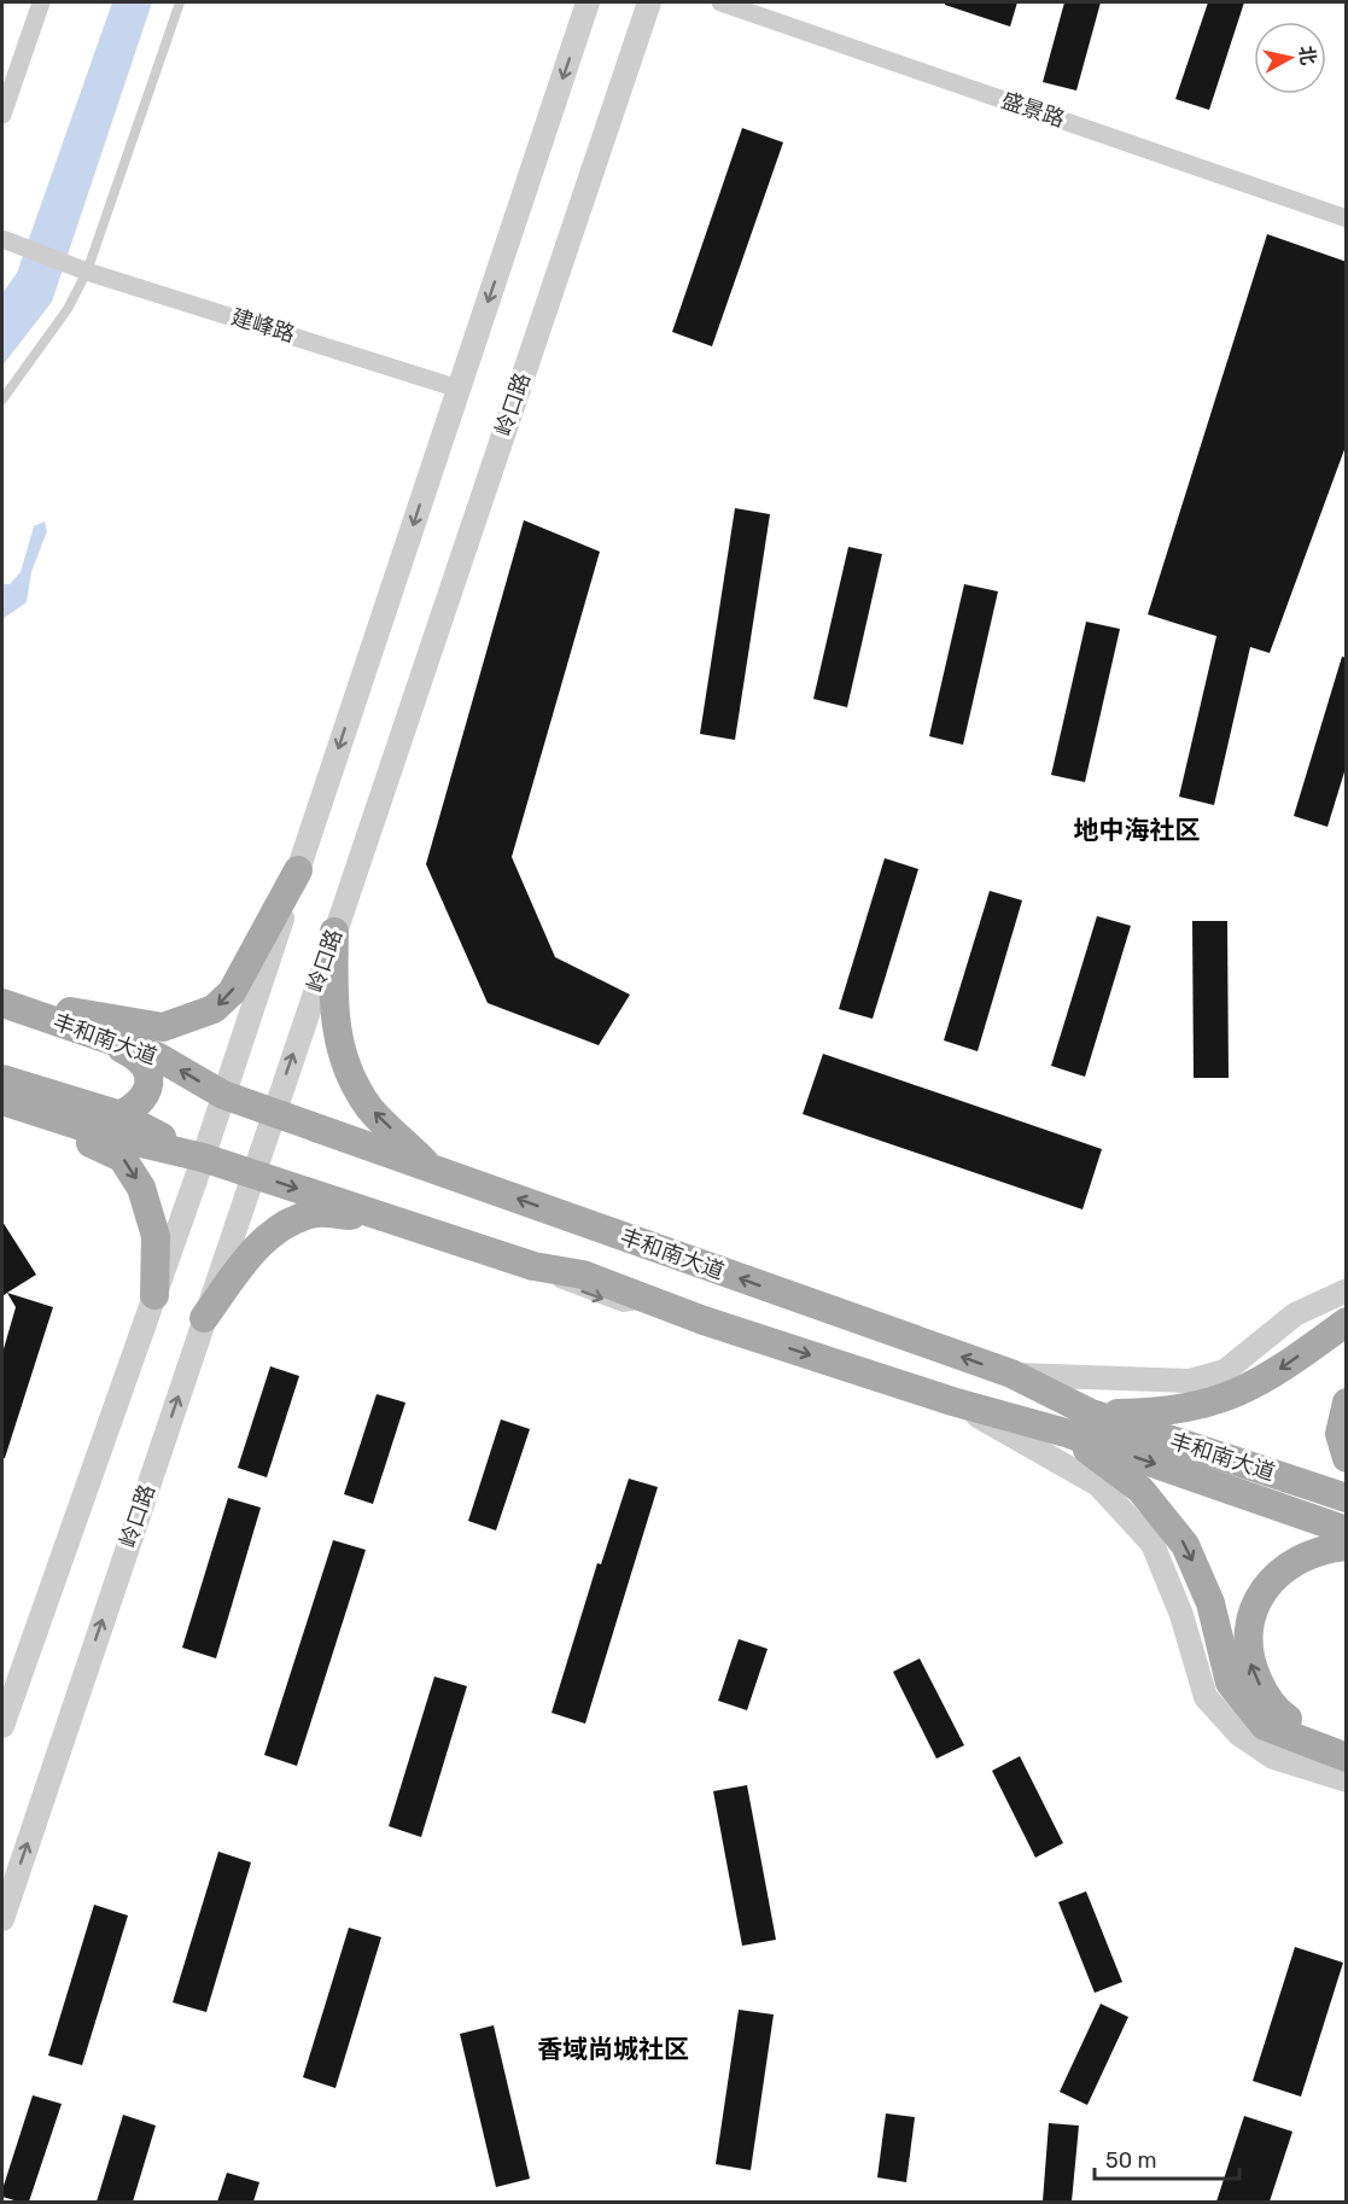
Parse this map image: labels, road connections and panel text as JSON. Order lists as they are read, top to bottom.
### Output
{
  "streets": {
    "main road": ["丰和南大道"],
    "street": ["盛景路", "建峰路", "岭口路"]
  },
  "crossings": [
    ["岭口路", "丰和南大道"]
  ],
  "districts": ["地中海社区", "香域尚城社区"],
  "scale_bar": "50 m",
  "north": "right"
}
